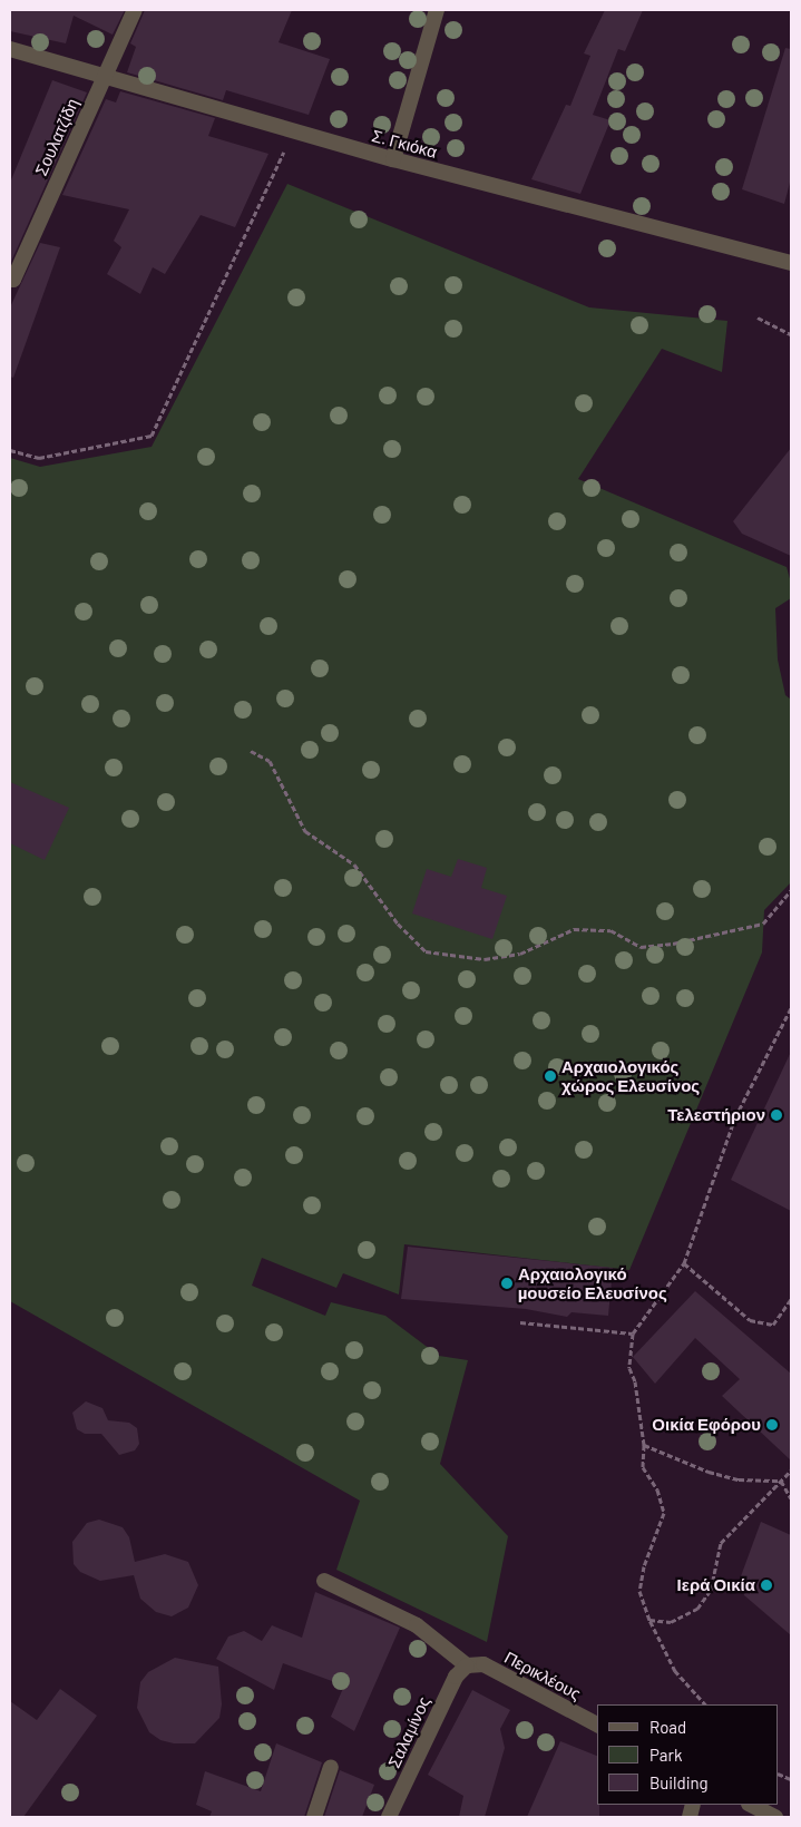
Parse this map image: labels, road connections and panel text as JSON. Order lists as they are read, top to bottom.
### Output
{
  "streets": {
    "street": [
      "Σουλατζίδη",
      "Σ. Γκιόκα",
      "Περικλέους",
      "Σαλαμίνος"
    ]
  },
  "crossings": [
    ["Σουλατζίδη", "Σ. Γκιόκα"],
    ["Περικλέους", "Σαλαμίνος"]
  ],
  "places": [
    "Αρχαιολογικός χώρος Ελευσίνος",
    "Τελεστήριον",
    "Αρχαιολογικό μουσείο Ελευσίνος",
    "Οικία Εφόρου",
    "Ιερά Οικία"
  ],
  "legend": ["Road", "Park", "Building"]
}
